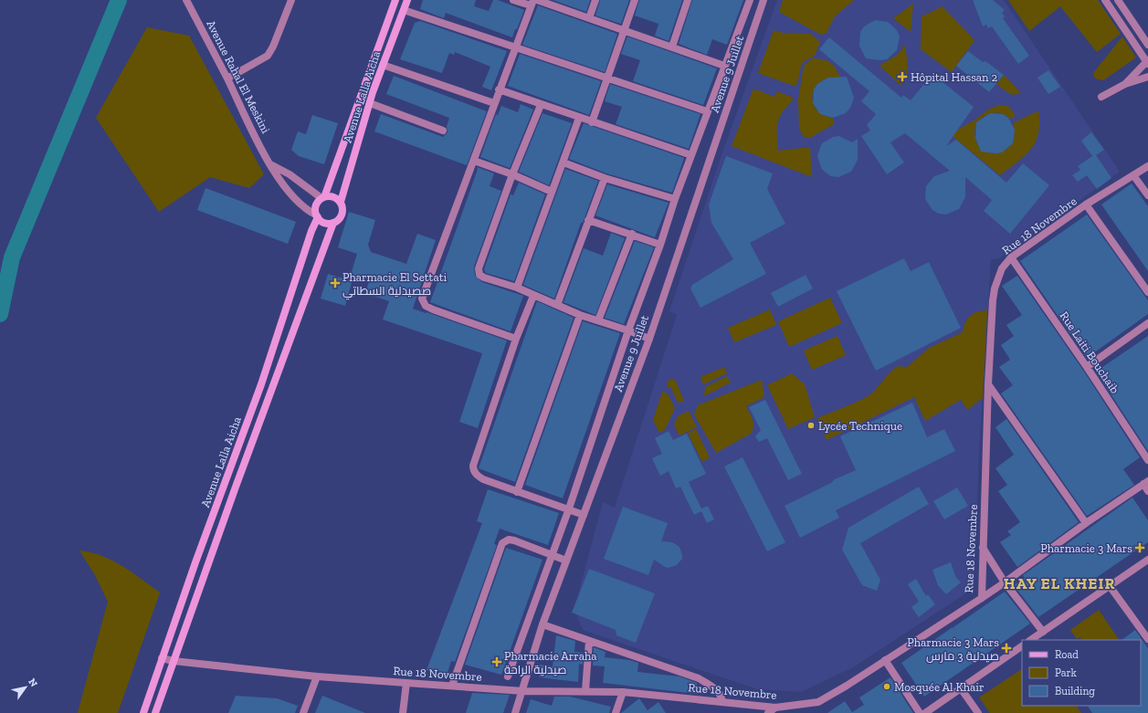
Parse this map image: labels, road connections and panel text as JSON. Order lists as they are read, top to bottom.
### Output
{
  "streets": {
    "main road": ["Avenue Lalla Aicha"],
    "street": [
      "Avenue 9 Juillet",
      "Avenue Rahal El Meskini",
      "Rue 18 Novembre",
      "Rue Laiti Bouchaib"
    ]
  },
  "crossings": [
    ["Avenue 9 Juillet", "Rue 18 Novembre"],
    ["Avenue Rahal El Meskini", "Avenue Lalla Aicha"],
    ["Avenue Lalla Aicha", "Rue 18 Novembre"],
    ["Rue 18 Novembre", "Rue Laiti Bouchaib"]
  ],
  "districts": ["HAY EL KHEIR"],
  "places": {
    "health": [
      "Hôpital Hassan 2",
      "Pharmacie El Settati صصيدلية السطاتي",
      "Pharmacie 3 Mars",
      "Pharmacie 3 Mars صيدلية 3 مارس",
      "Pharmacie Arraha صيدلية الراحة"
    ],
    "other": ["Lycée Technique", "Mosquée Al Khair"]
  },
  "legend": ["Road", "Park", "Building"],
  "north": "top right"
}
